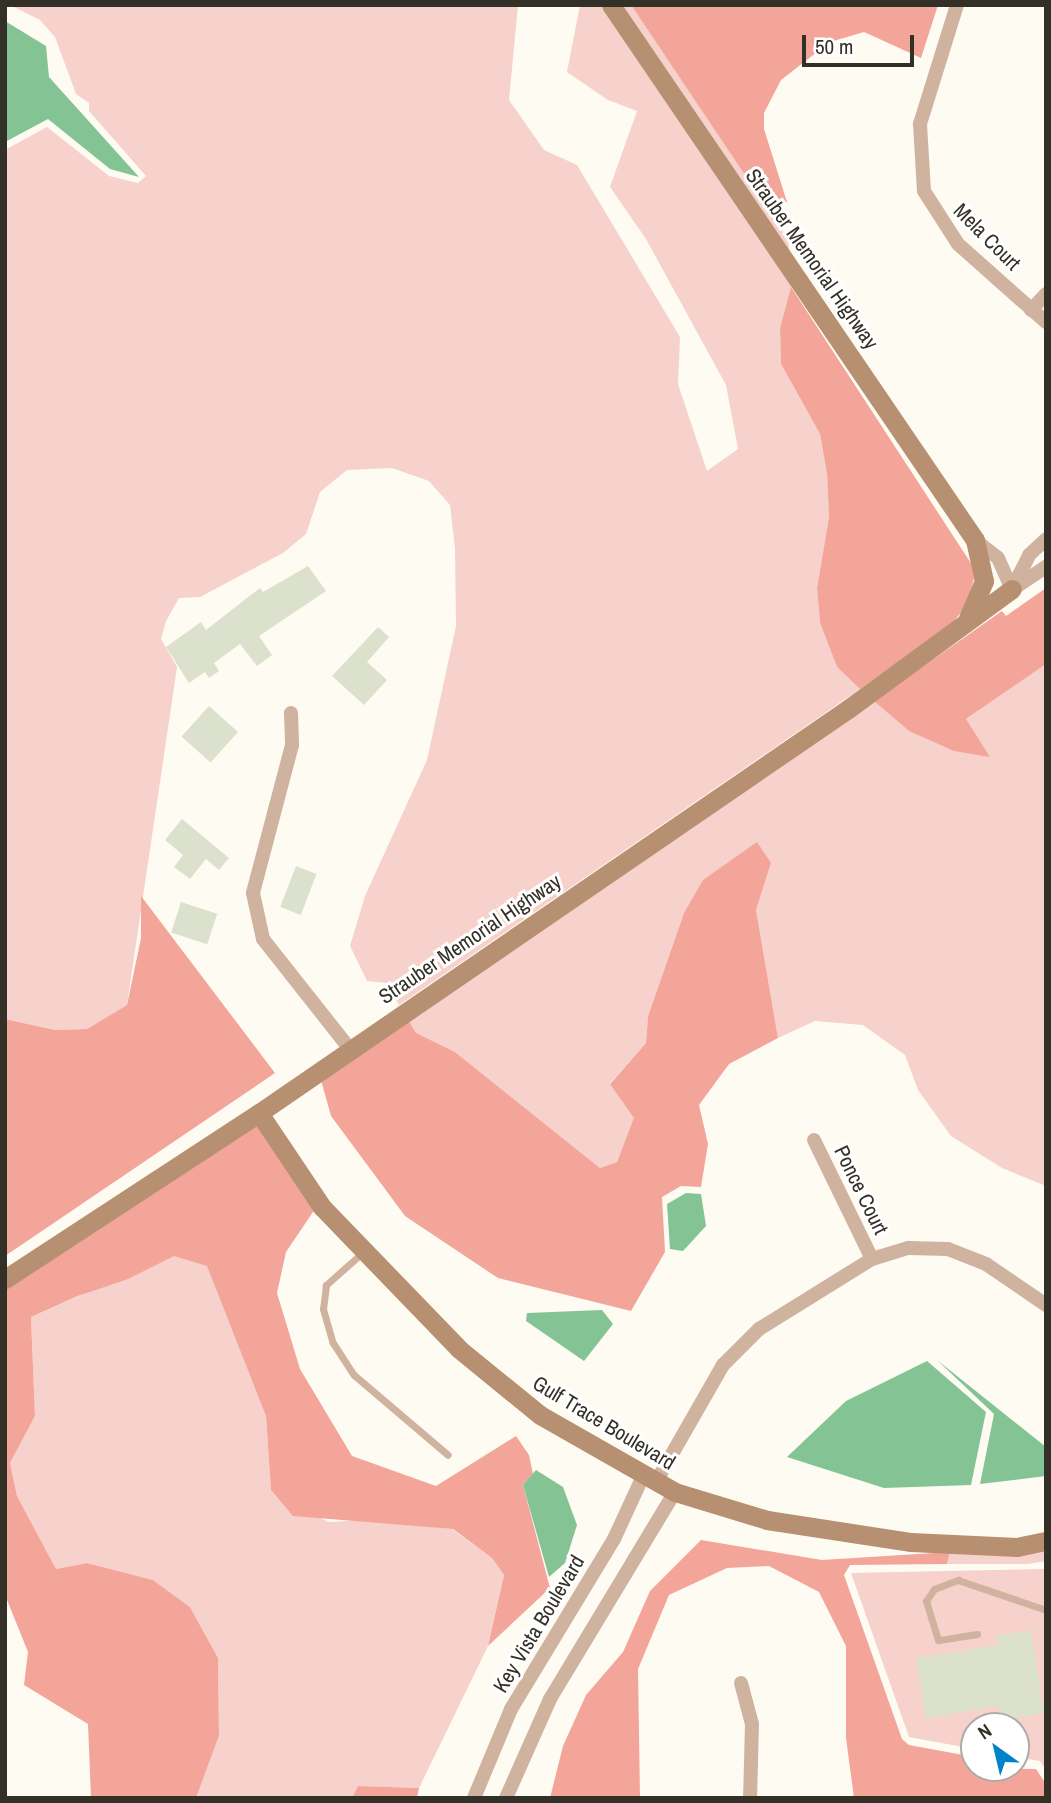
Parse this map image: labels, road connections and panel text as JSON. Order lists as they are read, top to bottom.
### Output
{
  "streets": {
    "street": [
      "Mela Court",
      "Strauber Memorial Highway",
      "Ponce Court",
      "Gulf Trace Boulevard",
      "Key Vista Boulevard"
    ]
  },
  "crossings": [
    ["Strauber Memorial Highway", "Gulf Trace Boulevard"],
    ["Ponce Court", "Key Vista Boulevard"],
    ["Gulf Trace Boulevard", "Key Vista Boulevard"]
  ],
  "scale_bar": "50 m",
  "north": "top left"
}
